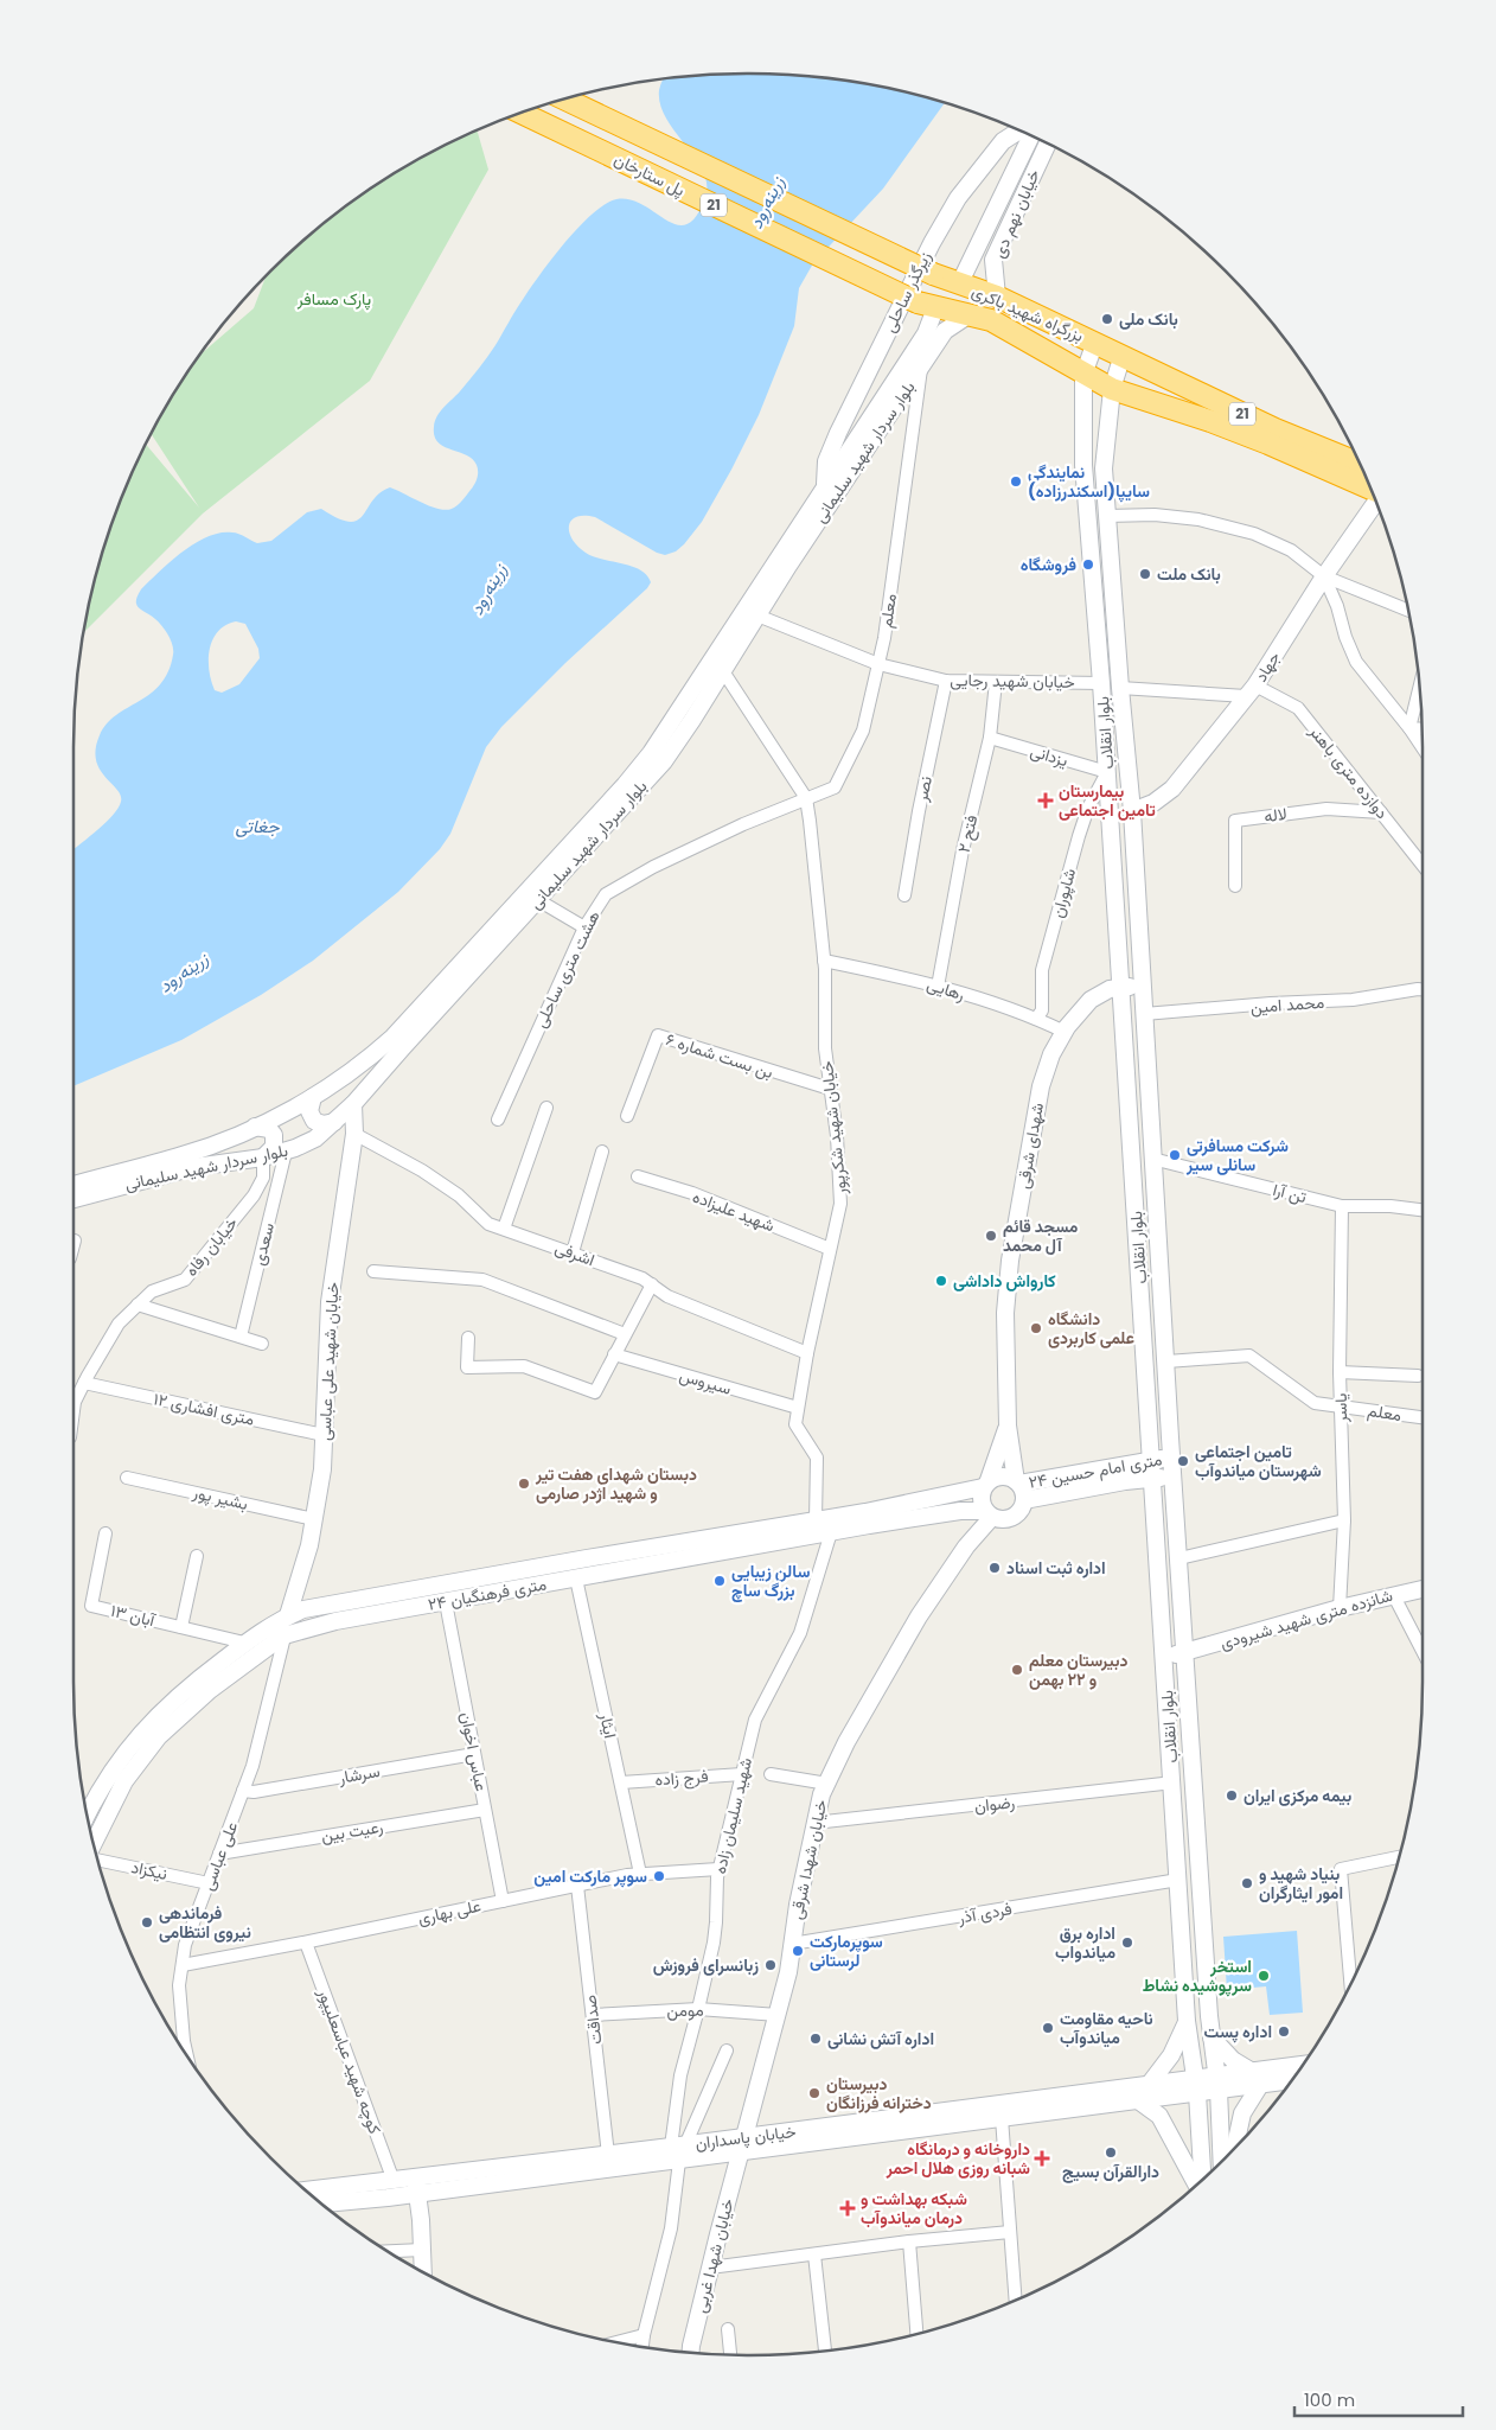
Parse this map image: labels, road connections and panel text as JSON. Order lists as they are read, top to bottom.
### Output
{
  "streets": {
    "highway": ["پل ستارخان", "21", "بزرگراه شهید باکری"],
    "main road": [
      "خیابان نهم دی",
      "زیرگذر ساحلی",
      "بلوار سردار شهید سلیمانی",
      "جهاد",
      "بلوار انقلاب",
      "شهدای شرقی",
      "خیابان شهید علی عباسی",
      "۲۴ متری امام حسین",
      "۲۴ متری فرهنگیان",
      "شانزده متری شهید شیرودی",
      "خیابان شهدا شرقی",
      "خیابان پاسداران",
      "خیابان شهدا غربی"
    ],
    "street": [
      "معلم",
      "خیابان شهید رجایی",
      "یزدانی",
      "دوازده متری باهنر",
      "نصر",
      "لاله",
      "فتح ۲",
      "شاپوران",
      "هشت متری ساحلی",
      "رهایی",
      "محمد امین",
      "بن بست شماره ۶",
      "خیابان شهید شکرپور",
      "تن آرا",
      "شهید علیزاده",
      "سعدی",
      "خیابان رفاه",
      "اشرفی",
      "سیروس",
      "یاسر",
      "۱۲ متری افشاری",
      "بشیر پور",
      "۱۳ آبان",
      "ایثار",
      "عباس اخوان",
      "سرشار",
      "فرج زاده",
      "رضوان",
      "شهید سلیمان زاده",
      "رعیت بین",
      "علی عباسی",
      "نیکزاد",
      "علی بهاری",
      "فردی آذر",
      "مومن",
      "صداقت",
      "کوچه شهید عباسعلیپور"
    ]
  },
  "crossings": [
    ["پل ستارخان", "بزرگراه شهید باکری"],
    ["پل ستارخان", "بلوار سردار شهید سلیمانی"],
    ["21", "بزرگراه شهید باکری"],
    ["21", "بلوار انقلاب"],
    ["خیابان نهم دی", "بزرگراه شهید باکری"],
    ["زیرگذر ساحلی", "بلوار سردار شهید سلیمانی"],
    ["بزرگراه شهید باکری", "بلوار سردار شهید سلیمانی"],
    ["بزرگراه شهید باکری", "بلوار انقلاب"],
    ["بلوار سردار شهید سلیمانی", "معلم"],
    ["بلوار سردار شهید سلیمانی", "خیابان شهید رجایی"],
    ["بلوار سردار شهید سلیمانی", "سعدی"],
    ["بلوار سردار شهید سلیمانی", "خیابان رفاه"],
    ["بلوار سردار شهید سلیمانی", "خیابان شهید علی عباسی"],
    ["معلم", "خیابان شهید رجایی"],
    ["معلم", "بلوار انقلاب"],
    ["معلم", "هشت متری ساحلی"],
    ["معلم", "خیابان شهید شکرپور"],
    ["معلم", "یاسر"],
    ["جهاد", "بلوار انقلاب"],
    ["جهاد", "دوازده متری باهنر"],
    ["خیابان شهید رجایی", "بلوار انقلاب"],
    ["خیابان شهید رجایی", "نصر"],
    ["خیابان شهید رجایی", "فتح ۲"],
    ["بلوار انقلاب", "یزدانی"],
    ["بلوار انقلاب", "شاپوران"],
    ["بلوار انقلاب", "محمد امین"],
    ["بلوار انقلاب", "شهدای شرقی"],
    ["بلوار انقلاب", "تن آرا"],
    ["بلوار انقلاب", "۲۴ متری امام حسین"],
    ["بلوار انقلاب", "شانزده متری شهید شیرودی"],
    ["بلوار انقلاب", "رضوان"],
    ["بلوار انقلاب", "فردی آذر"],
    ["بلوار انقلاب", "خیابان پاسداران"],
    ["یزدانی", "فتح ۲"],
    ["یزدانی", "شاپوران"],
    ["دوازده متری باهنر", "لاله"],
    ["فتح ۲", "رهایی"],
    ["شاپوران", "رهایی"],
    ["هشت متری ساحلی", "خیابان شهید شکرپور"],
    ["رهایی", "خیابان شهید شکرپور"],
    ["رهایی", "شهدای شرقی"],
    ["بن بست شماره ۶", "خیابان شهید شکرپور"],
    ["خیابان شهید شکرپور", "شهید علیزاده"],
    ["خیابان شهید شکرپور", "اشرفی"],
    ["خیابان شهید شکرپور", "سیروس"],
    ["خیابان شهید شکرپور", "۲۴ متری فرهنگیان"],
    ["شهدای شرقی", "۲۴ متری امام حسین"],
    ["شهدای شرقی", "۲۴ متری فرهنگیان"],
    ["شهدای شرقی", "خیابان شهدا شرقی"],
    ["تن آرا", "یاسر"],
    ["خیابان رفاه", "۱۲ متری افشاری"],
    ["اشرفی", "خیابان شهید علی عباسی"],
    ["خیابان شهید علی عباسی", "۱۲ متری افشاری"],
    ["خیابان شهید علی عباسی", "بشیر پور"],
    ["خیابان شهید علی عباسی", "۲۴ متری فرهنگیان"],
    ["خیابان شهید علی عباسی", "علی عباسی"],
    ["یاسر", "شانزده متری شهید شیرودی"],
    ["۲۴ متری امام حسین", "۲۴ متری فرهنگیان"],
    ["۲۴ متری امام حسین", "خیابان شهدا شرقی"],
    ["۲۴ متری فرهنگیان", "۱۳ آبان"],
    ["۲۴ متری فرهنگیان", "ایثار"],
    ["۲۴ متری فرهنگیان", "عباس اخوان"],
    ["۲۴ متری فرهنگیان", "شهید سلیمان زاده"],
    ["۲۴ متری فرهنگیان", "علی عباسی"],
    ["۲۴ متری فرهنگیان", "خیابان شهدا شرقی"],
    ["ایثار", "فرج زاده"],
    ["ایثار", "علی بهاری"],
    ["عباس اخوان", "سرشار"],
    ["عباس اخوان", "رعیت بین"],
    ["عباس اخوان", "علی بهاری"],
    ["سرشار", "علی عباسی"],
    ["فرج زاده", "شهید سلیمان زاده"],
    ["رضوان", "خیابان شهدا شرقی"],
    ["شهید سلیمان زاده", "علی بهاری"],
    ["شهید سلیمان زاده", "مومن"],
    ["رعیت بین", "علی عباسی"],
    ["علی عباسی", "نیکزاد"],
    ["علی عباسی", "علی بهاری"],
    ["خیابان شهدا شرقی", "فردی آذر"],
    ["خیابان شهدا شرقی", "مومن"],
    ["خیابان شهدا شرقی", "خیابان پاسداران"],
    ["خیابان شهدا شرقی", "خیابان شهدا غربی"],
    ["علی بهاری", "صداقت"],
    ["علی بهاری", "کوچه شهید عباسعلیپور"],
    ["مومن", "صداقت"],
    ["خیابان پاسداران", "خیابان شهدا غربی"]
  ],
  "water": ["زرینه‌رود", "جغاتی"],
  "parks": ["پارک مسافر"],
  "places": {
    "other": [
      "بانک ملی",
      "نمایندگی سایپا(اسکندرزاده)",
      "فروشگاه",
      "بانک ملت",
      "شرکت مسافرتی سانلی سیر",
      "مسجد قائم آل محمد",
      "کارواش داداشی",
      "دانشگاه علمی کاربردی",
      "تامین اجتماعی شهرستان میاندوآب",
      "دبستان شهدای هفت تیر و شهید اژدر صارمی",
      "اداره ثبت اسناد",
      "سالن زیبایی بزرگ ساچ",
      "دبیرستان معلم و ۲۲ بهمن",
      "بیمه مرکزی ایران",
      "سوپر مارکت امین",
      "بنیاد شهید و امور ایثارگران",
      "فرماندهی نیروی انتظامی",
      "اداره برق میاندواب",
      "سوپرمارکت لرستانی",
      "زبانسرای فروزش",
      "استخر سرپوشیده نشاط",
      "ناحیه مقاومت میاندوآب",
      "اداره پست",
      "اداره آتش نشانی",
      "دبیرستان دخترانه فرزانگان",
      "دارالقرآن بسیج"
    ],
    "health": ["بیمارستان تامین اجتماعی", "داروخانه و درمانگاه شبانه روزی هلال احمر", "شبکه بهداشت و درمان میاندوآب"]
  },
  "scale_bar": "100 m"
}
